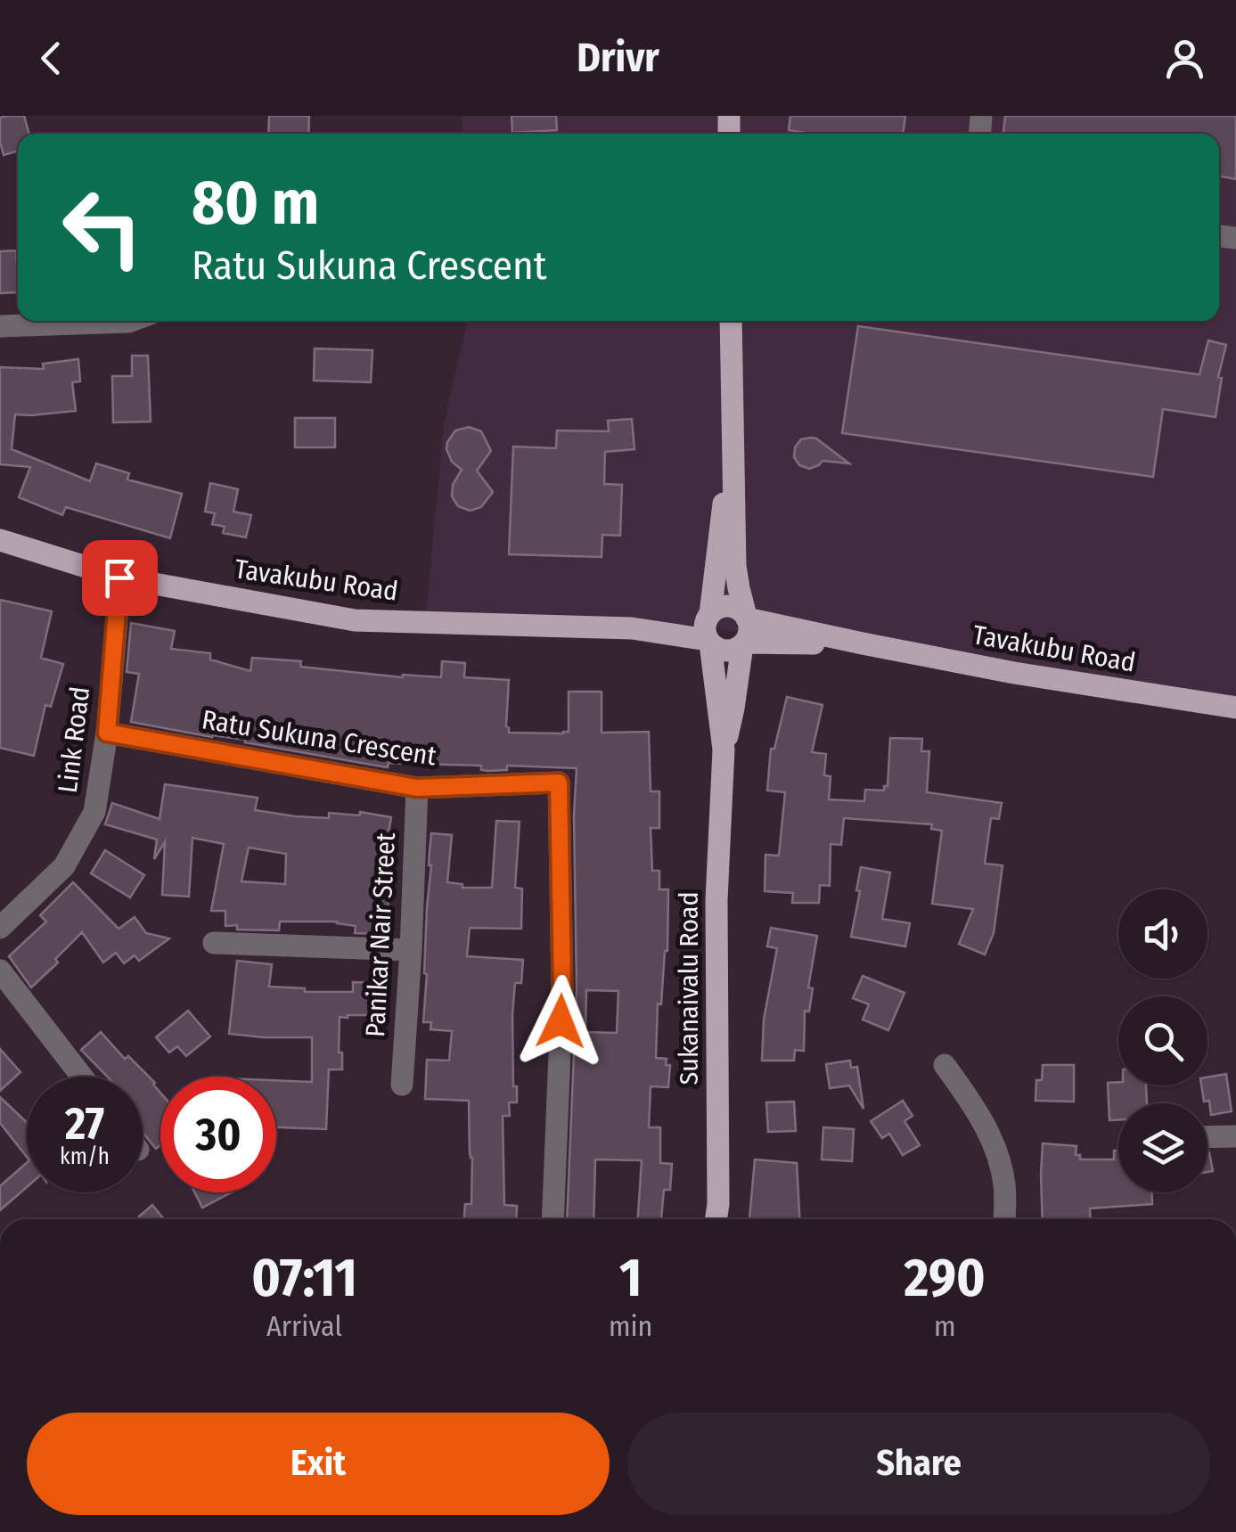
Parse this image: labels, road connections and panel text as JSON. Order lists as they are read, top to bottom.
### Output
{
  "streets": {
    "main road": ["Tavakubu Road", "Sukanaivalu Road"],
    "street": ["Ratu Sukuna Crescent", "Link Road", "Panikar Nair Street"]
  },
  "crossings": [
    ["Tavakubu Road", "Link Road"],
    ["Tavakubu Road", "Sukanaivalu Road"],
    ["Ratu Sukuna Crescent", "Link Road"],
    ["Ratu Sukuna Crescent", "Panikar Nair Street"]
  ],
  "page": {
    "header": "Drivr",
    "turn": ["80 m", "Ratu Sukuna Crescent"],
    "speed": "27 km/h",
    "limit": "30",
    "eta": [
      "07:11",
      "Arrival",
      "1",
      "min",
      "290",
      "m"
    ],
    "buttons": ["Exit", "Share"]
  }
}
